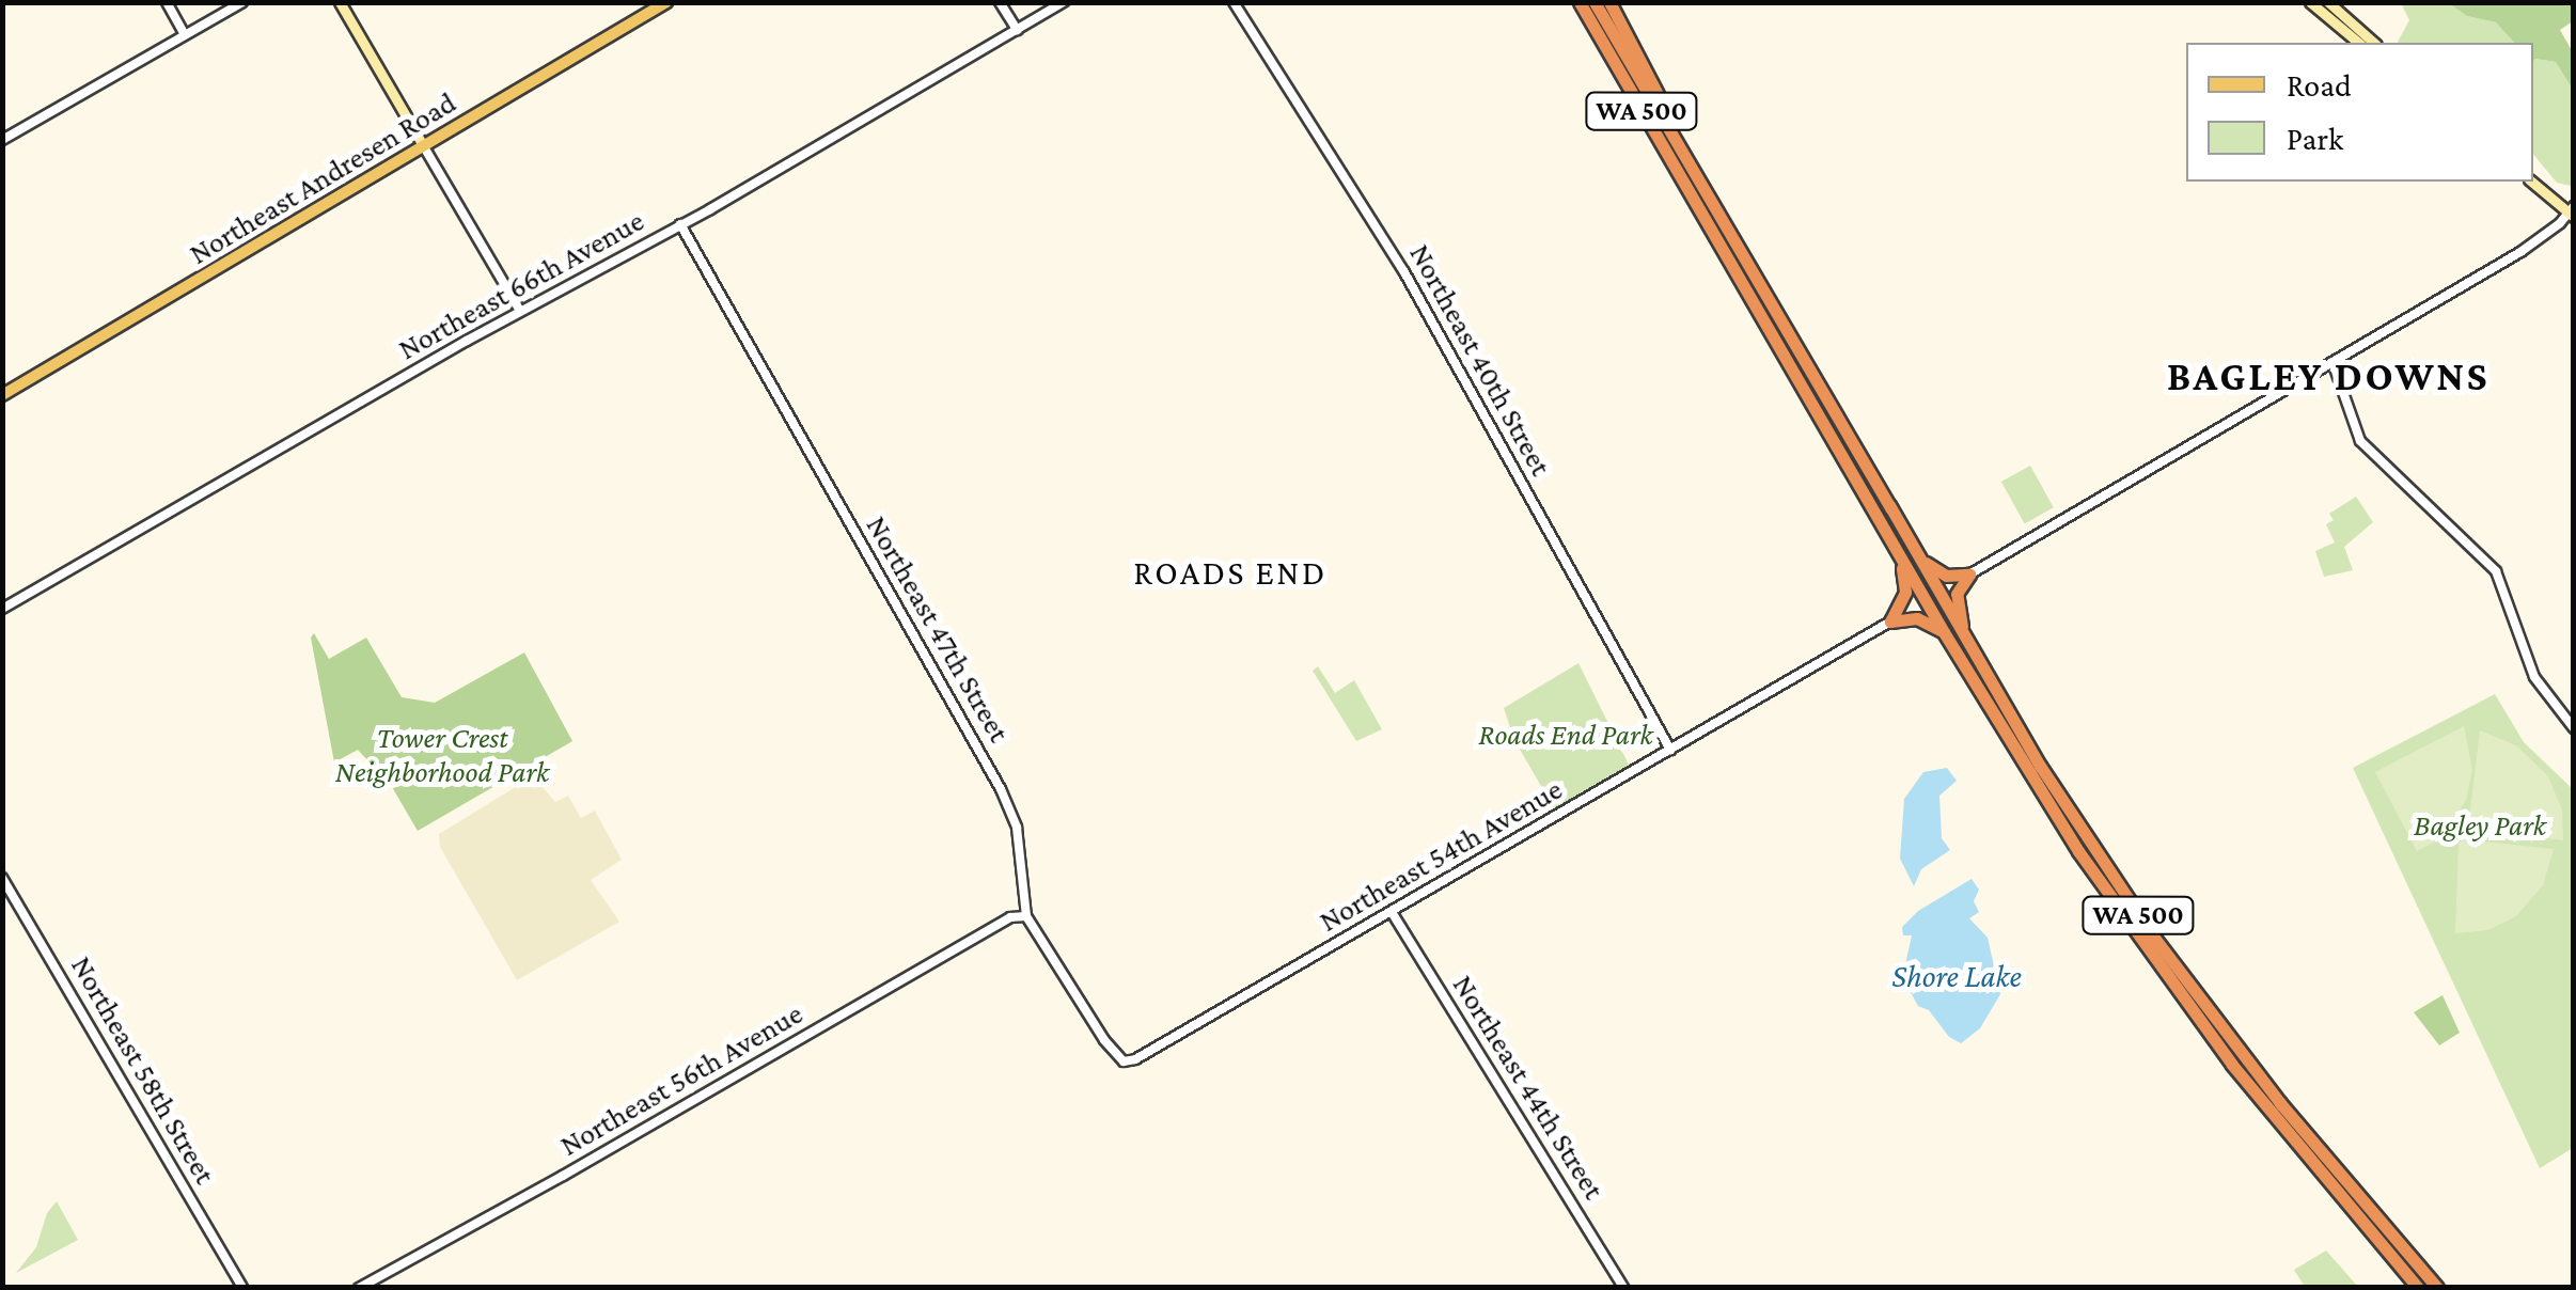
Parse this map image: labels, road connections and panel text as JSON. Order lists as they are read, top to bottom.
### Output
{
  "streets": {
    "highway": ["WA 500"],
    "main road": ["Northeast Andresen Road"],
    "street": [
      "Northeast 66th Avenue",
      "Northeast 40th Street",
      "Northeast 47th Street",
      "Northeast 54th Avenue",
      "Northeast 58th Street",
      "Northeast 56th Avenue",
      "Northeast 44th Street"
    ]
  },
  "crossings": [
    ["Northeast 66th Avenue", "Northeast 47th Street"],
    ["Northeast 40th Street", "Northeast 54th Avenue"],
    ["Northeast 47th Street", "Northeast 54th Avenue"],
    ["Northeast 47th Street", "Northeast 56th Avenue"],
    ["Northeast 54th Avenue", "Northeast 44th Street"]
  ],
  "districts": ["BAGLEY DOWNS", "ROADS END"],
  "water": ["Shore Lake"],
  "parks": ["Roads End Park", "Tower Crest Neighborhood Park", "Bagley Park"],
  "legend": ["Road", "Park"]
}
